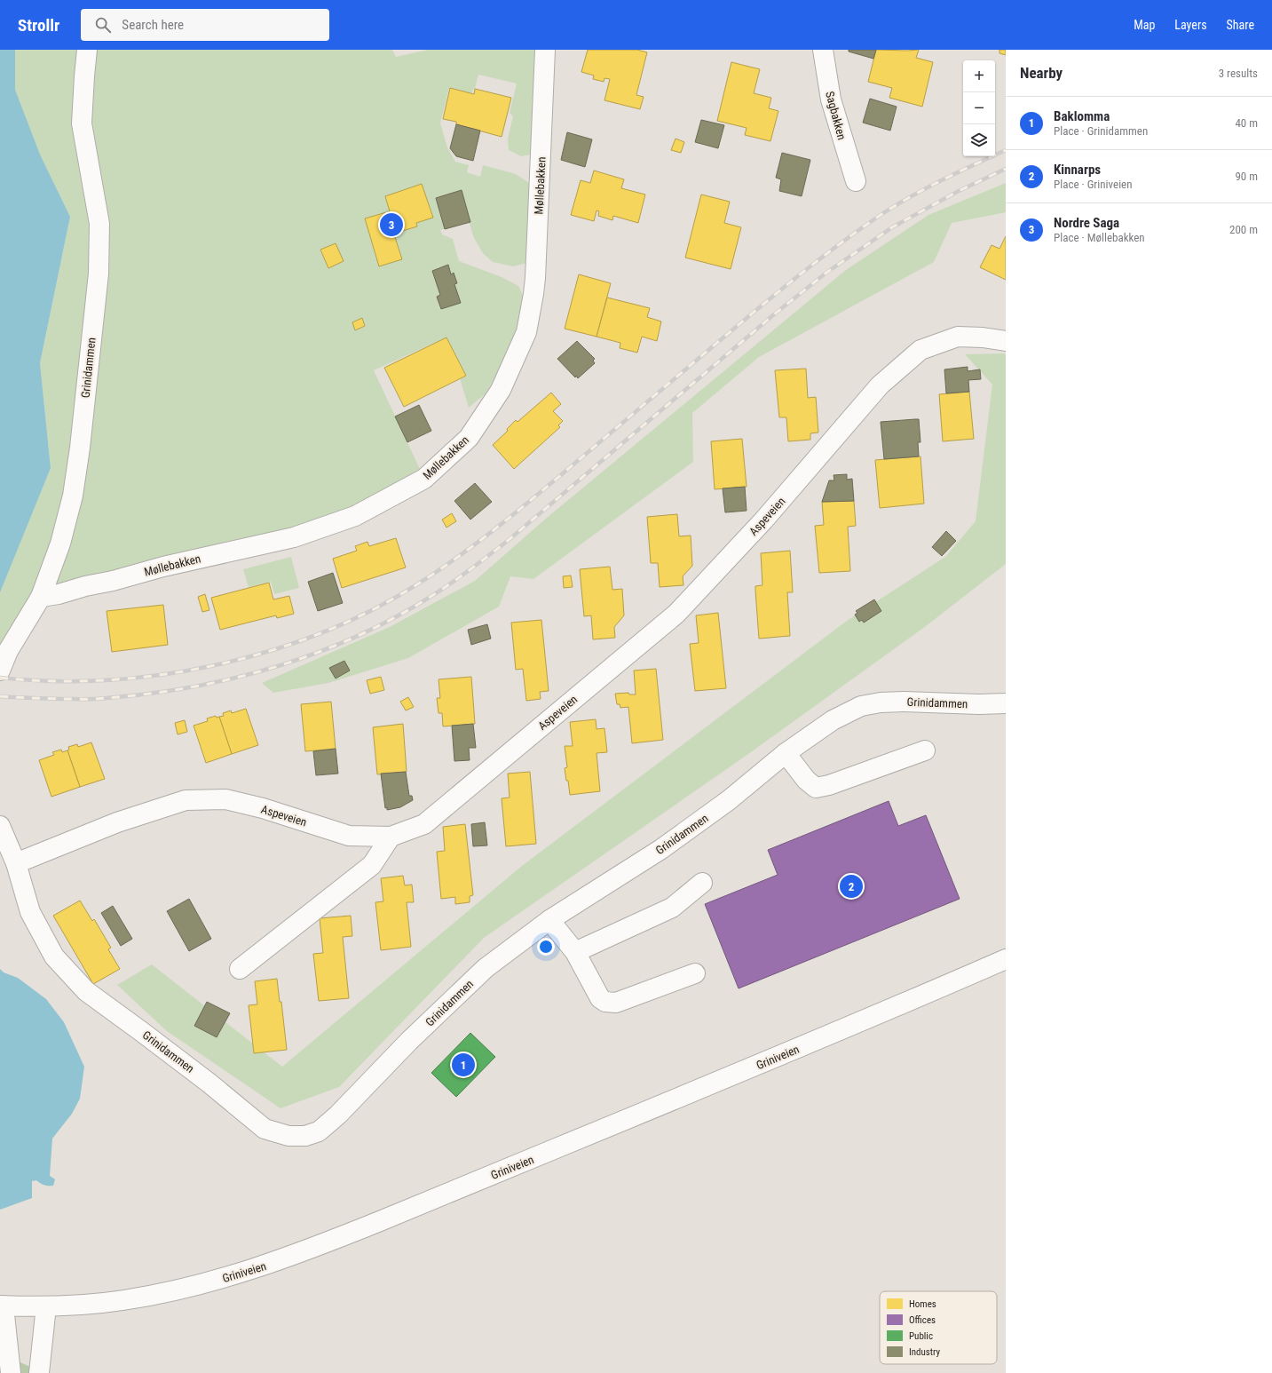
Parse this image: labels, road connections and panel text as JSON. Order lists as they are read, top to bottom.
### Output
{
  "streets": {
    "street": [
      "Sagbakken",
      "Møllebakken",
      "Grinidammen",
      "Aspeveien",
      "Griniveien"
    ]
  },
  "crossings": [
    ["Møllebakken", "Grinidammen"],
    ["Grinidammen", "Aspeveien"]
  ],
  "legend": [
    "Homes",
    "Offices",
    "Public",
    "Industry"
  ],
  "page": {
    "header": "Strollr",
    "search": "Search here",
    "nav": ["Map", "Layers", "Share"],
    "heading": ["Nearby", "3 results"],
    "map_buttons": ["+", "−"],
    "list": [
      {
        "mark": "1",
        "name": "Baklomma",
        "note": "Place · Grinidammen",
        "value": "40 m"
      },
      {
        "mark": "2",
        "name": "Kinnarps",
        "note": "Place · Griniveien",
        "value": "90 m"
      },
      {
        "mark": "3",
        "name": "Nordre Saga",
        "note": "Place · Møllebakken",
        "value": "200 m"
      }
    ],
    "pins": ["3", "2", "1"]
  }
}
